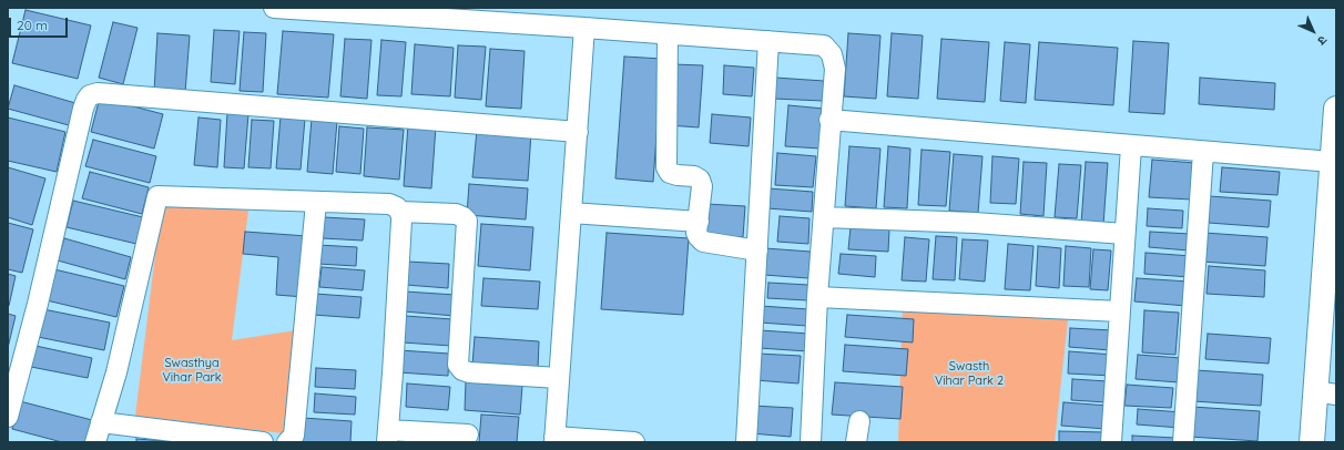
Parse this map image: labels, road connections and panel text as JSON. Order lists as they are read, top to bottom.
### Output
{
  "parks": ["Swasthya Vihar Park", "Swasth Vihar Park 2"],
  "scale_bar": "20 m",
  "north": "bottom right"
}
